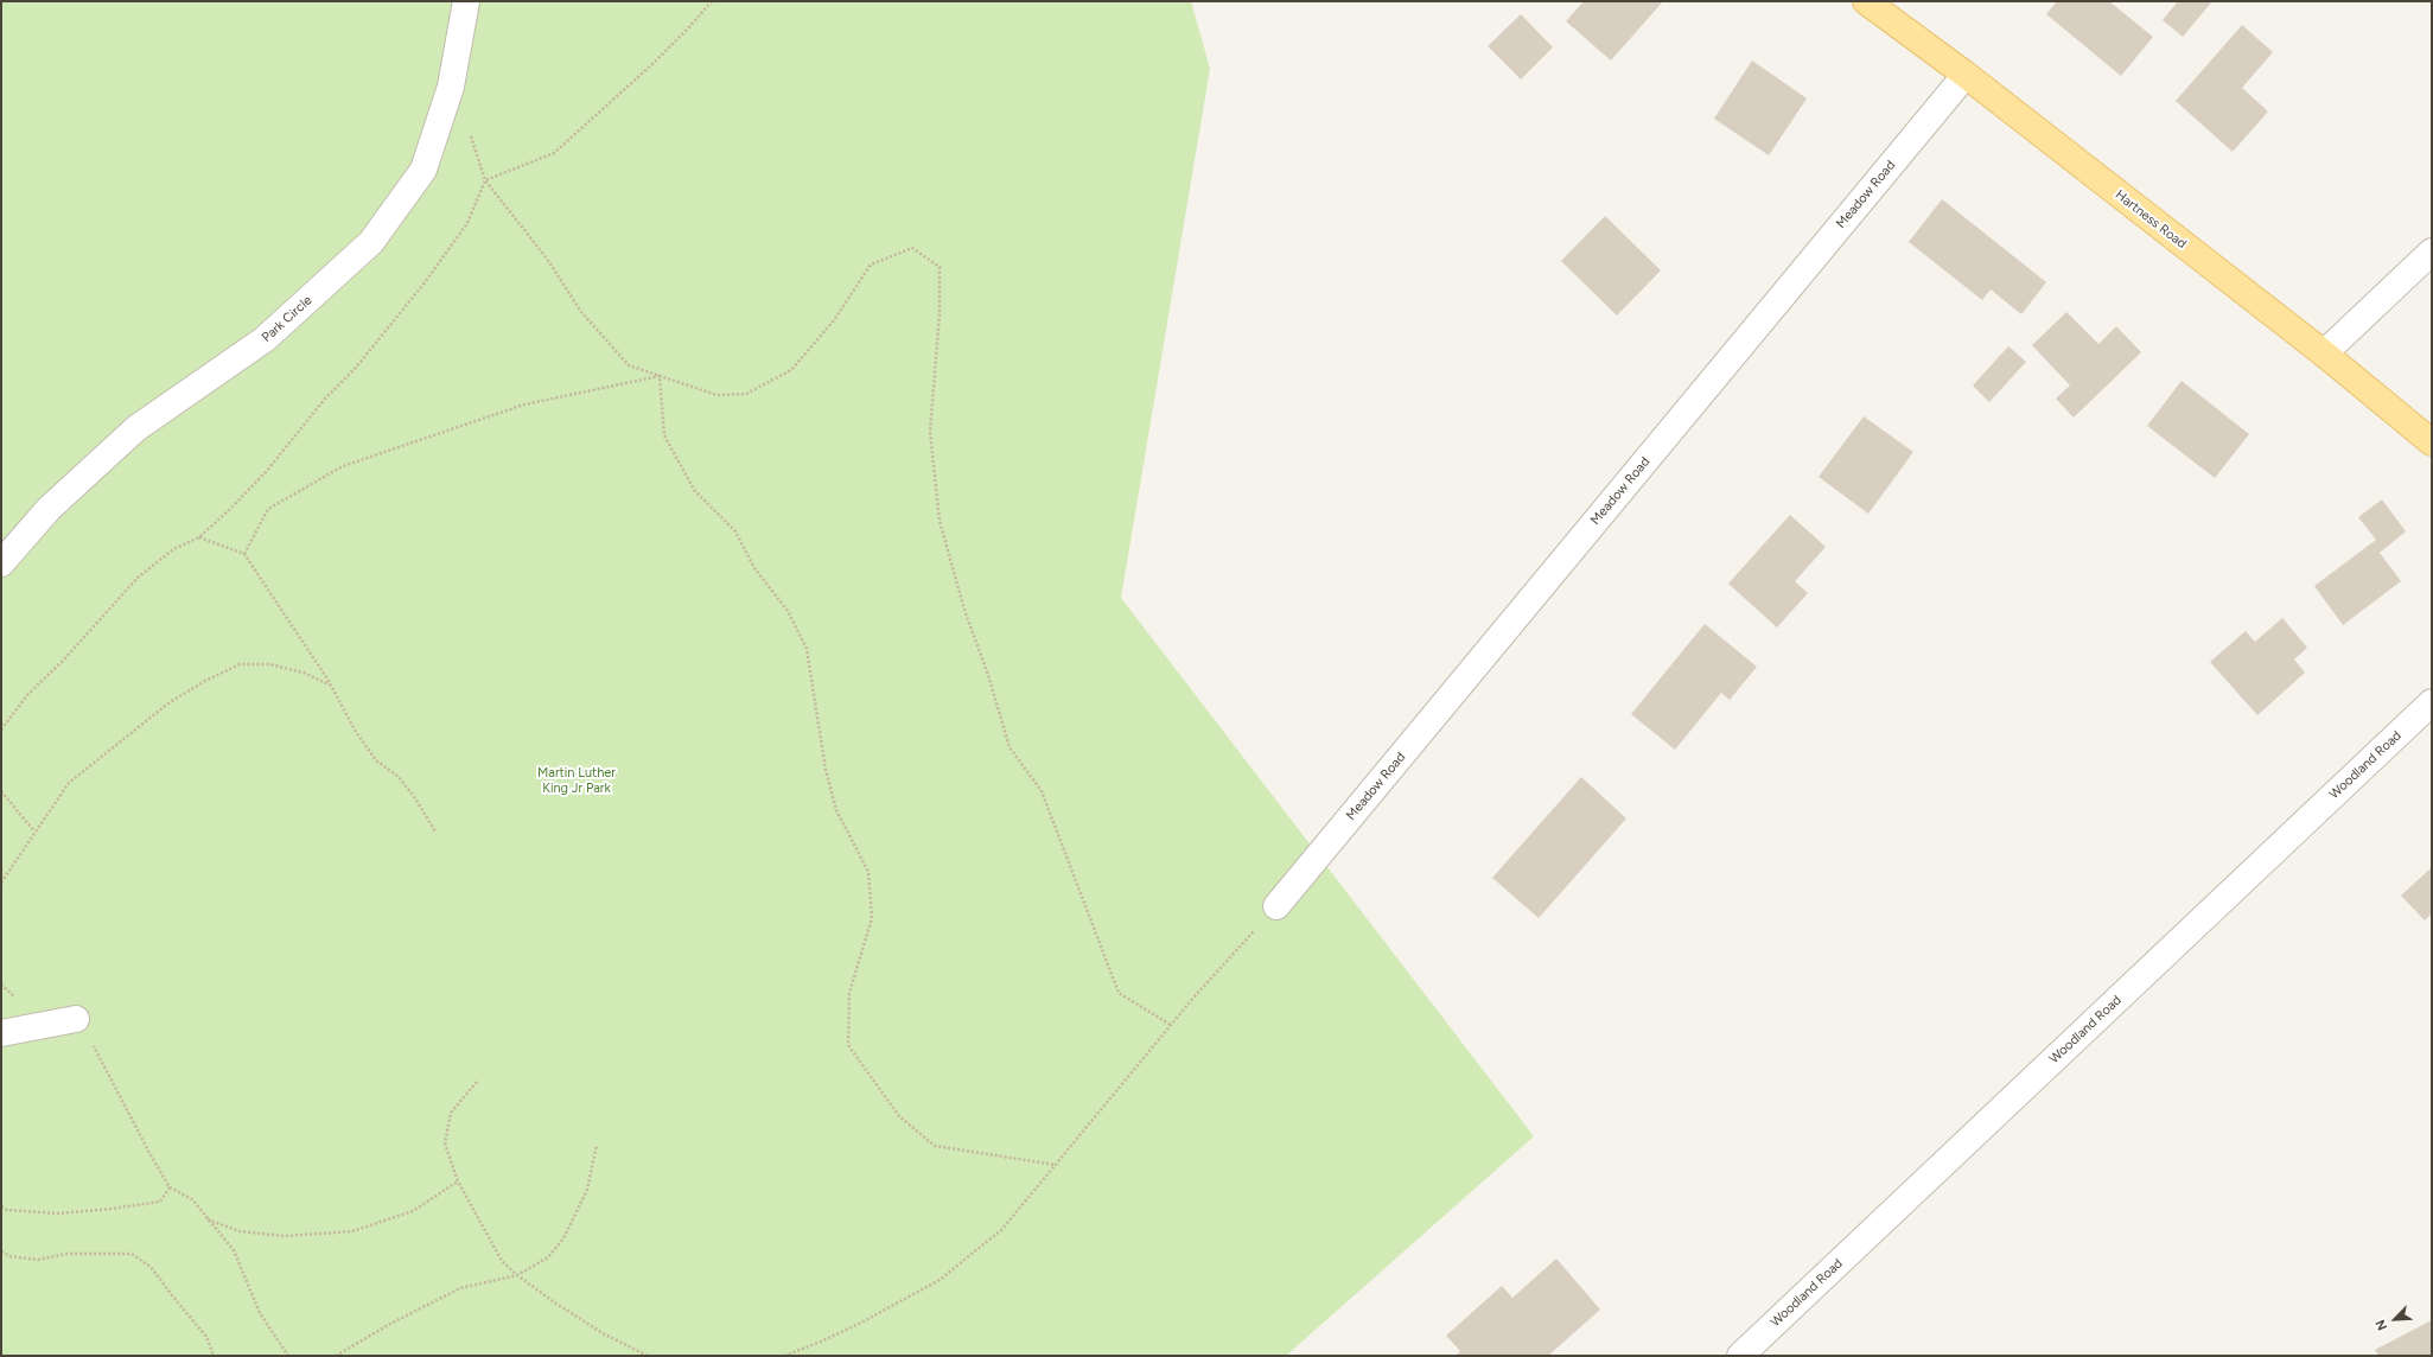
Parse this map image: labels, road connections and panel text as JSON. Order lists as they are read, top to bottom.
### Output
{
  "streets": {
    "main road": ["Hartness Road"],
    "street": ["Meadow Road", "Park Circle", "Woodland Road"]
  },
  "crossings": [
    ["Meadow Road", "Hartness Road"]
  ],
  "parks": ["Martin Luther King Jr Park"],
  "north": "bottom left"
}
